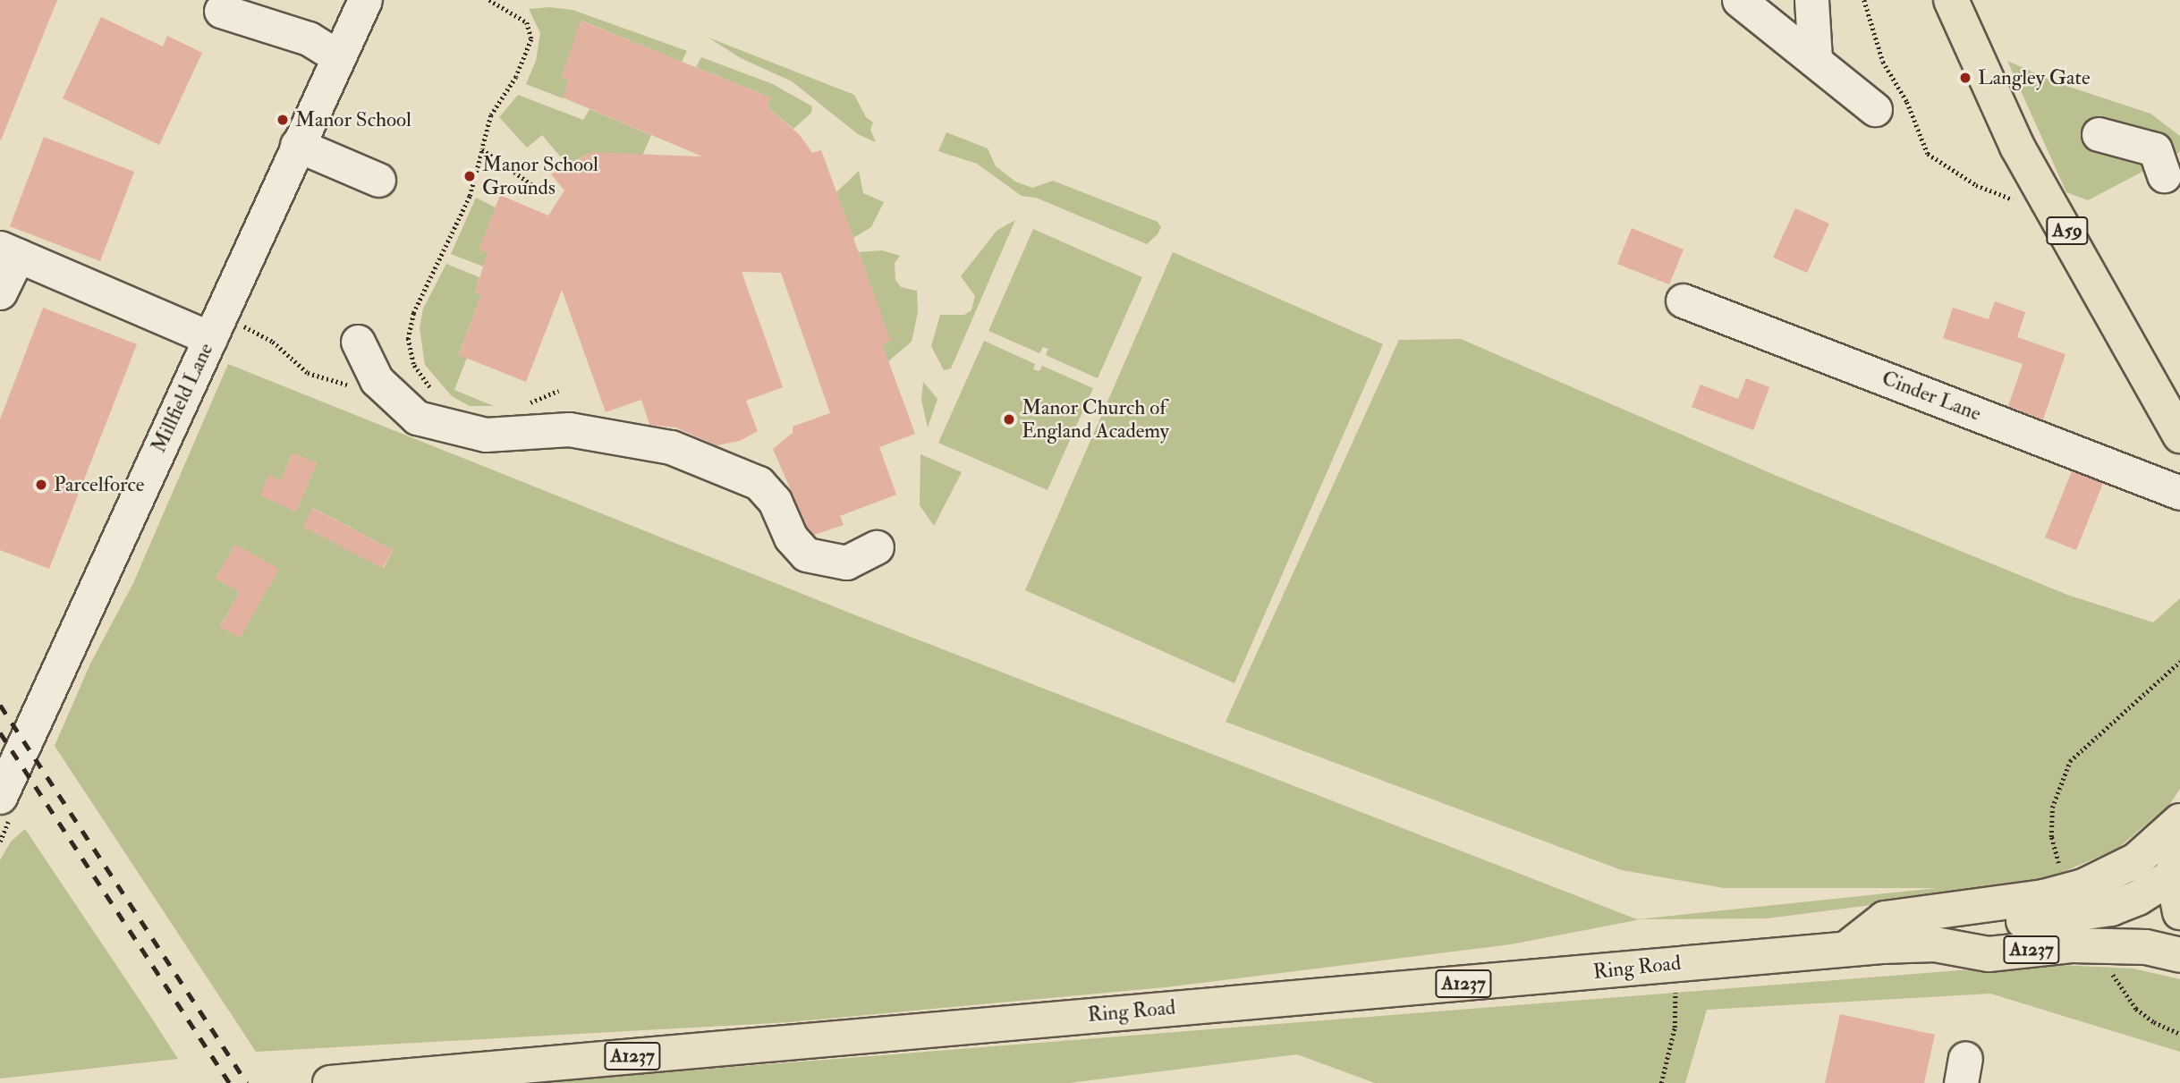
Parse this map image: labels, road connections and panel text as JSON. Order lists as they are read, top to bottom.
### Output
{
  "streets": {
    "main road": ["A59", "A1237", "Ring Road"],
    "street": ["Cinder Lane", "Millfield Lane"]
  },
  "places": [
    "Langley Gate",
    "Manor School",
    "Manor School Grounds",
    "Manor Church of England Academy",
    "Parcelforce"
  ]
}
